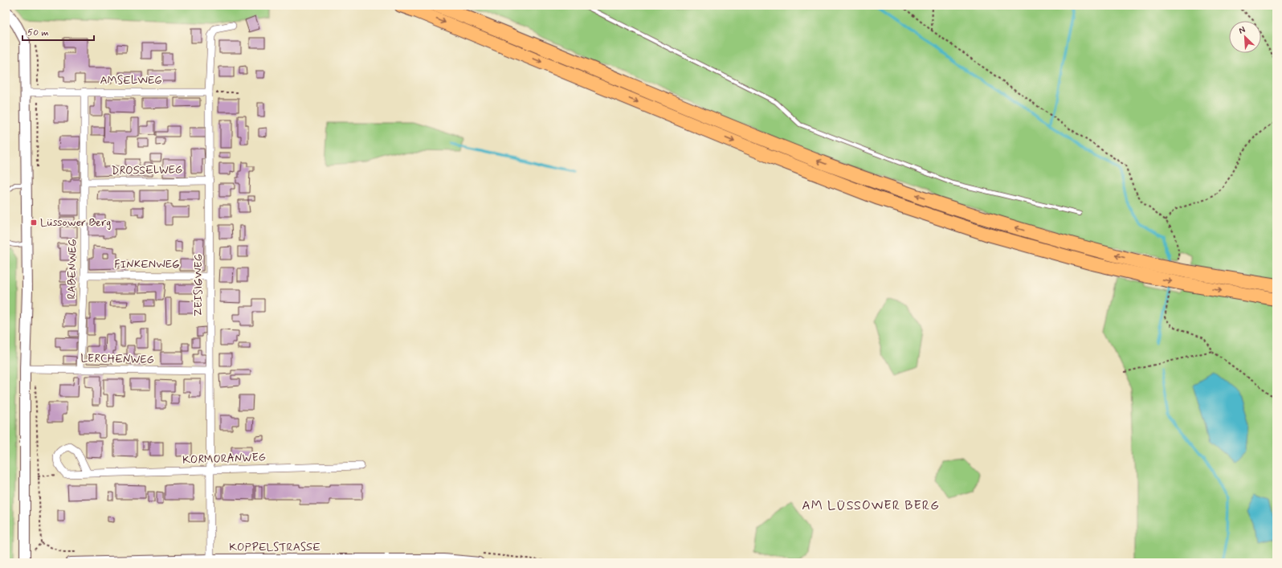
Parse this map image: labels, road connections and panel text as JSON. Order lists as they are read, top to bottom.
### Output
{
  "streets": {
    "street": [
      "AMSELWEG",
      "DROSSELWEG",
      "FINKENWEG",
      "RABENWEG",
      "ZEISIGWEG",
      "LERCHENWEG",
      "KORMORANWEG",
      "KOPPELSTRASSE"
    ]
  },
  "crossings": [
    ["AMSELWEG", "RABENWEG"],
    ["AMSELWEG", "ZEISIGWEG"],
    ["DROSSELWEG", "RABENWEG"],
    ["DROSSELWEG", "ZEISIGWEG"],
    ["FINKENWEG", "RABENWEG"],
    ["FINKENWEG", "ZEISIGWEG"],
    ["RABENWEG", "LERCHENWEG"],
    ["ZEISIGWEG", "LERCHENWEG"],
    ["ZEISIGWEG", "KORMORANWEG"],
    ["ZEISIGWEG", "KOPPELSTRASSE"]
  ],
  "districts": ["AM LÜSSOWER BERG"],
  "places": {
    "transit": ["Lüssower Berg"]
  },
  "scale_bar": "50 m",
  "north": "top left"
}
